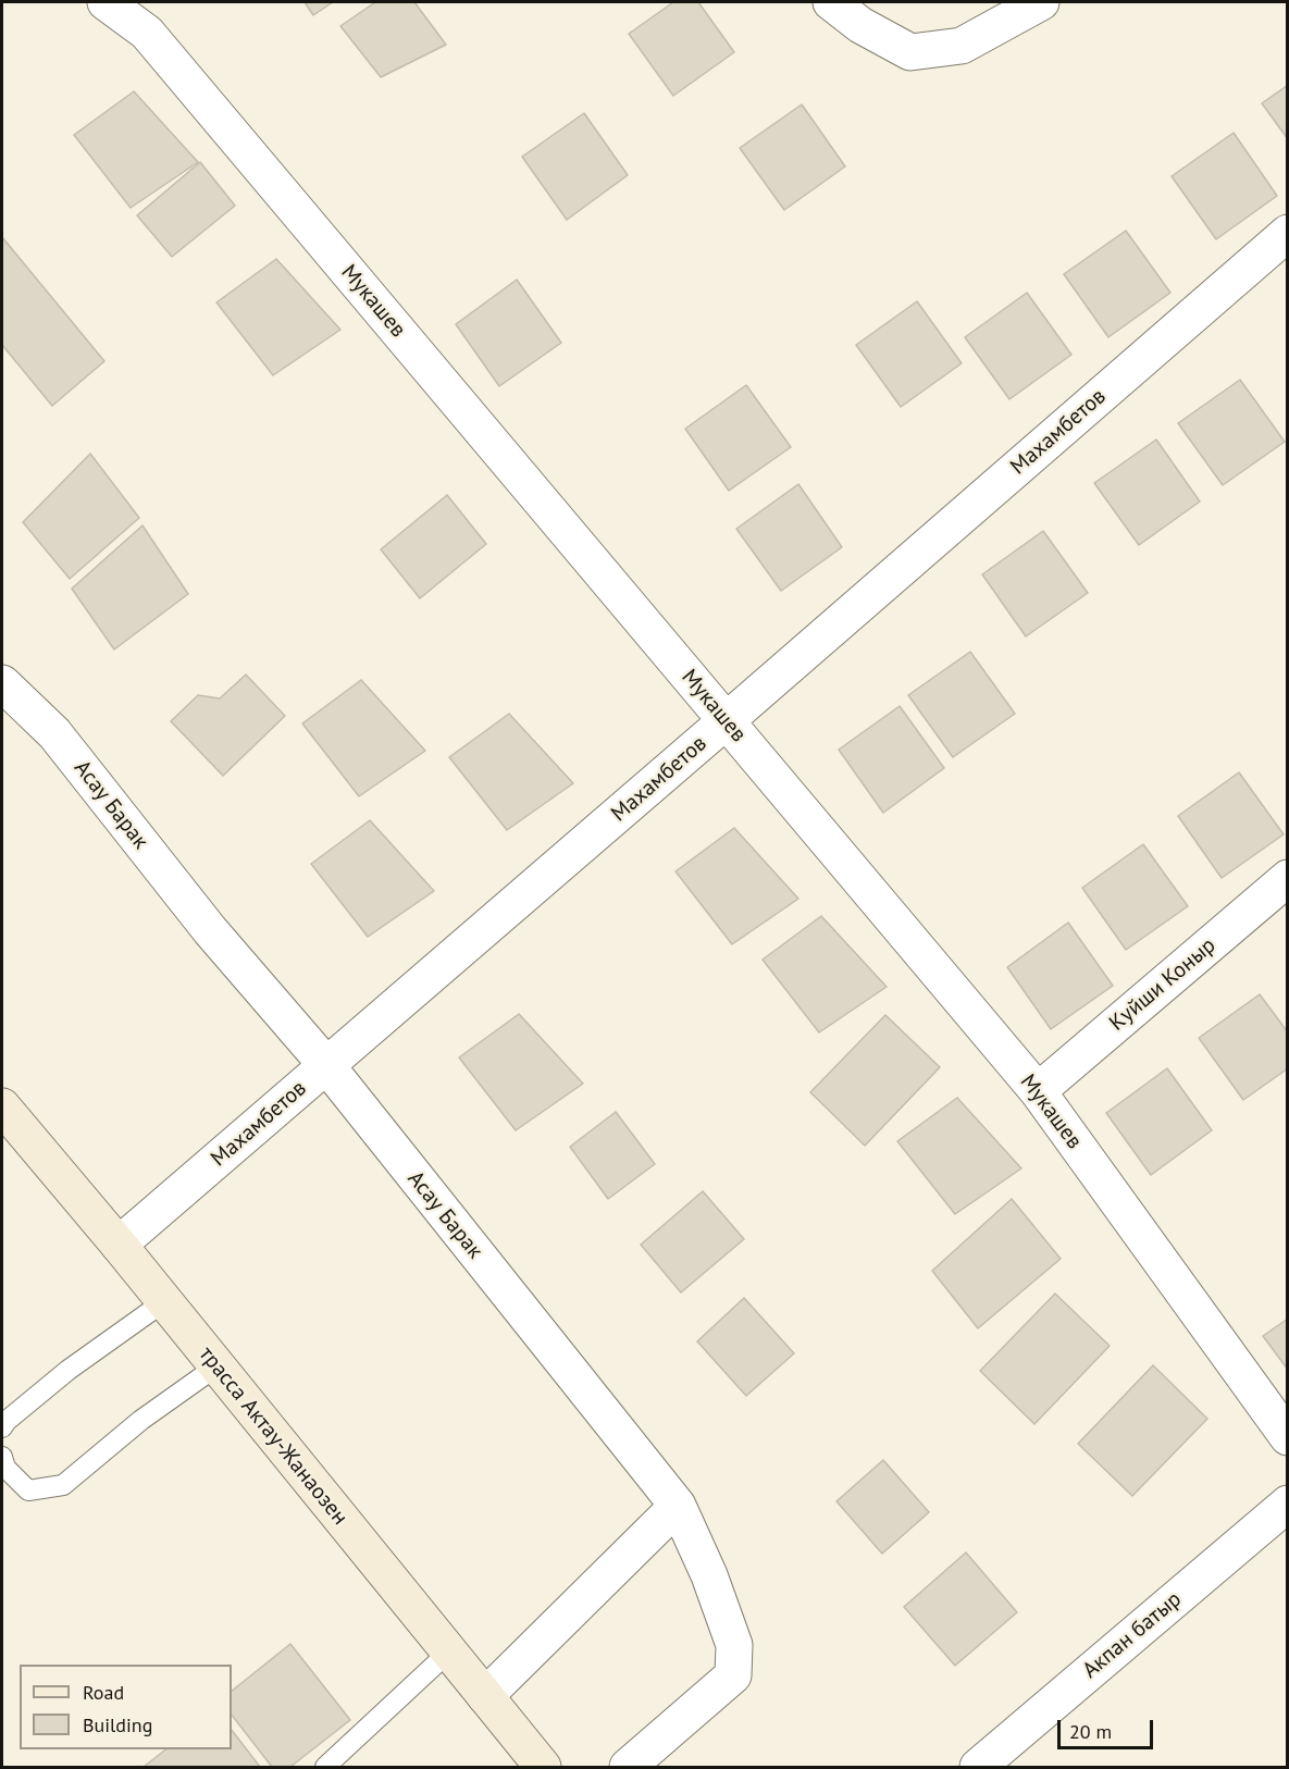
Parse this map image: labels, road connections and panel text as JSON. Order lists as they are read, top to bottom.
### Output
{
  "streets": {
    "main road": ["трасса Актау-Жанаозен"],
    "street": [
      "Мукашев",
      "Махамбетов",
      "Асау Барак",
      "Куйши Коныр",
      "Акпан батыр"
    ]
  },
  "crossings": [
    ["Мукашев", "Махамбетов"],
    ["Мукашев", "Куйши Коныр"],
    ["Махамбетов", "Асау Барак"],
    ["Махамбетов", "трасса Актау-Жанаозен"]
  ],
  "legend": ["Road", "Building"],
  "scale_bar": "20 m"
}
